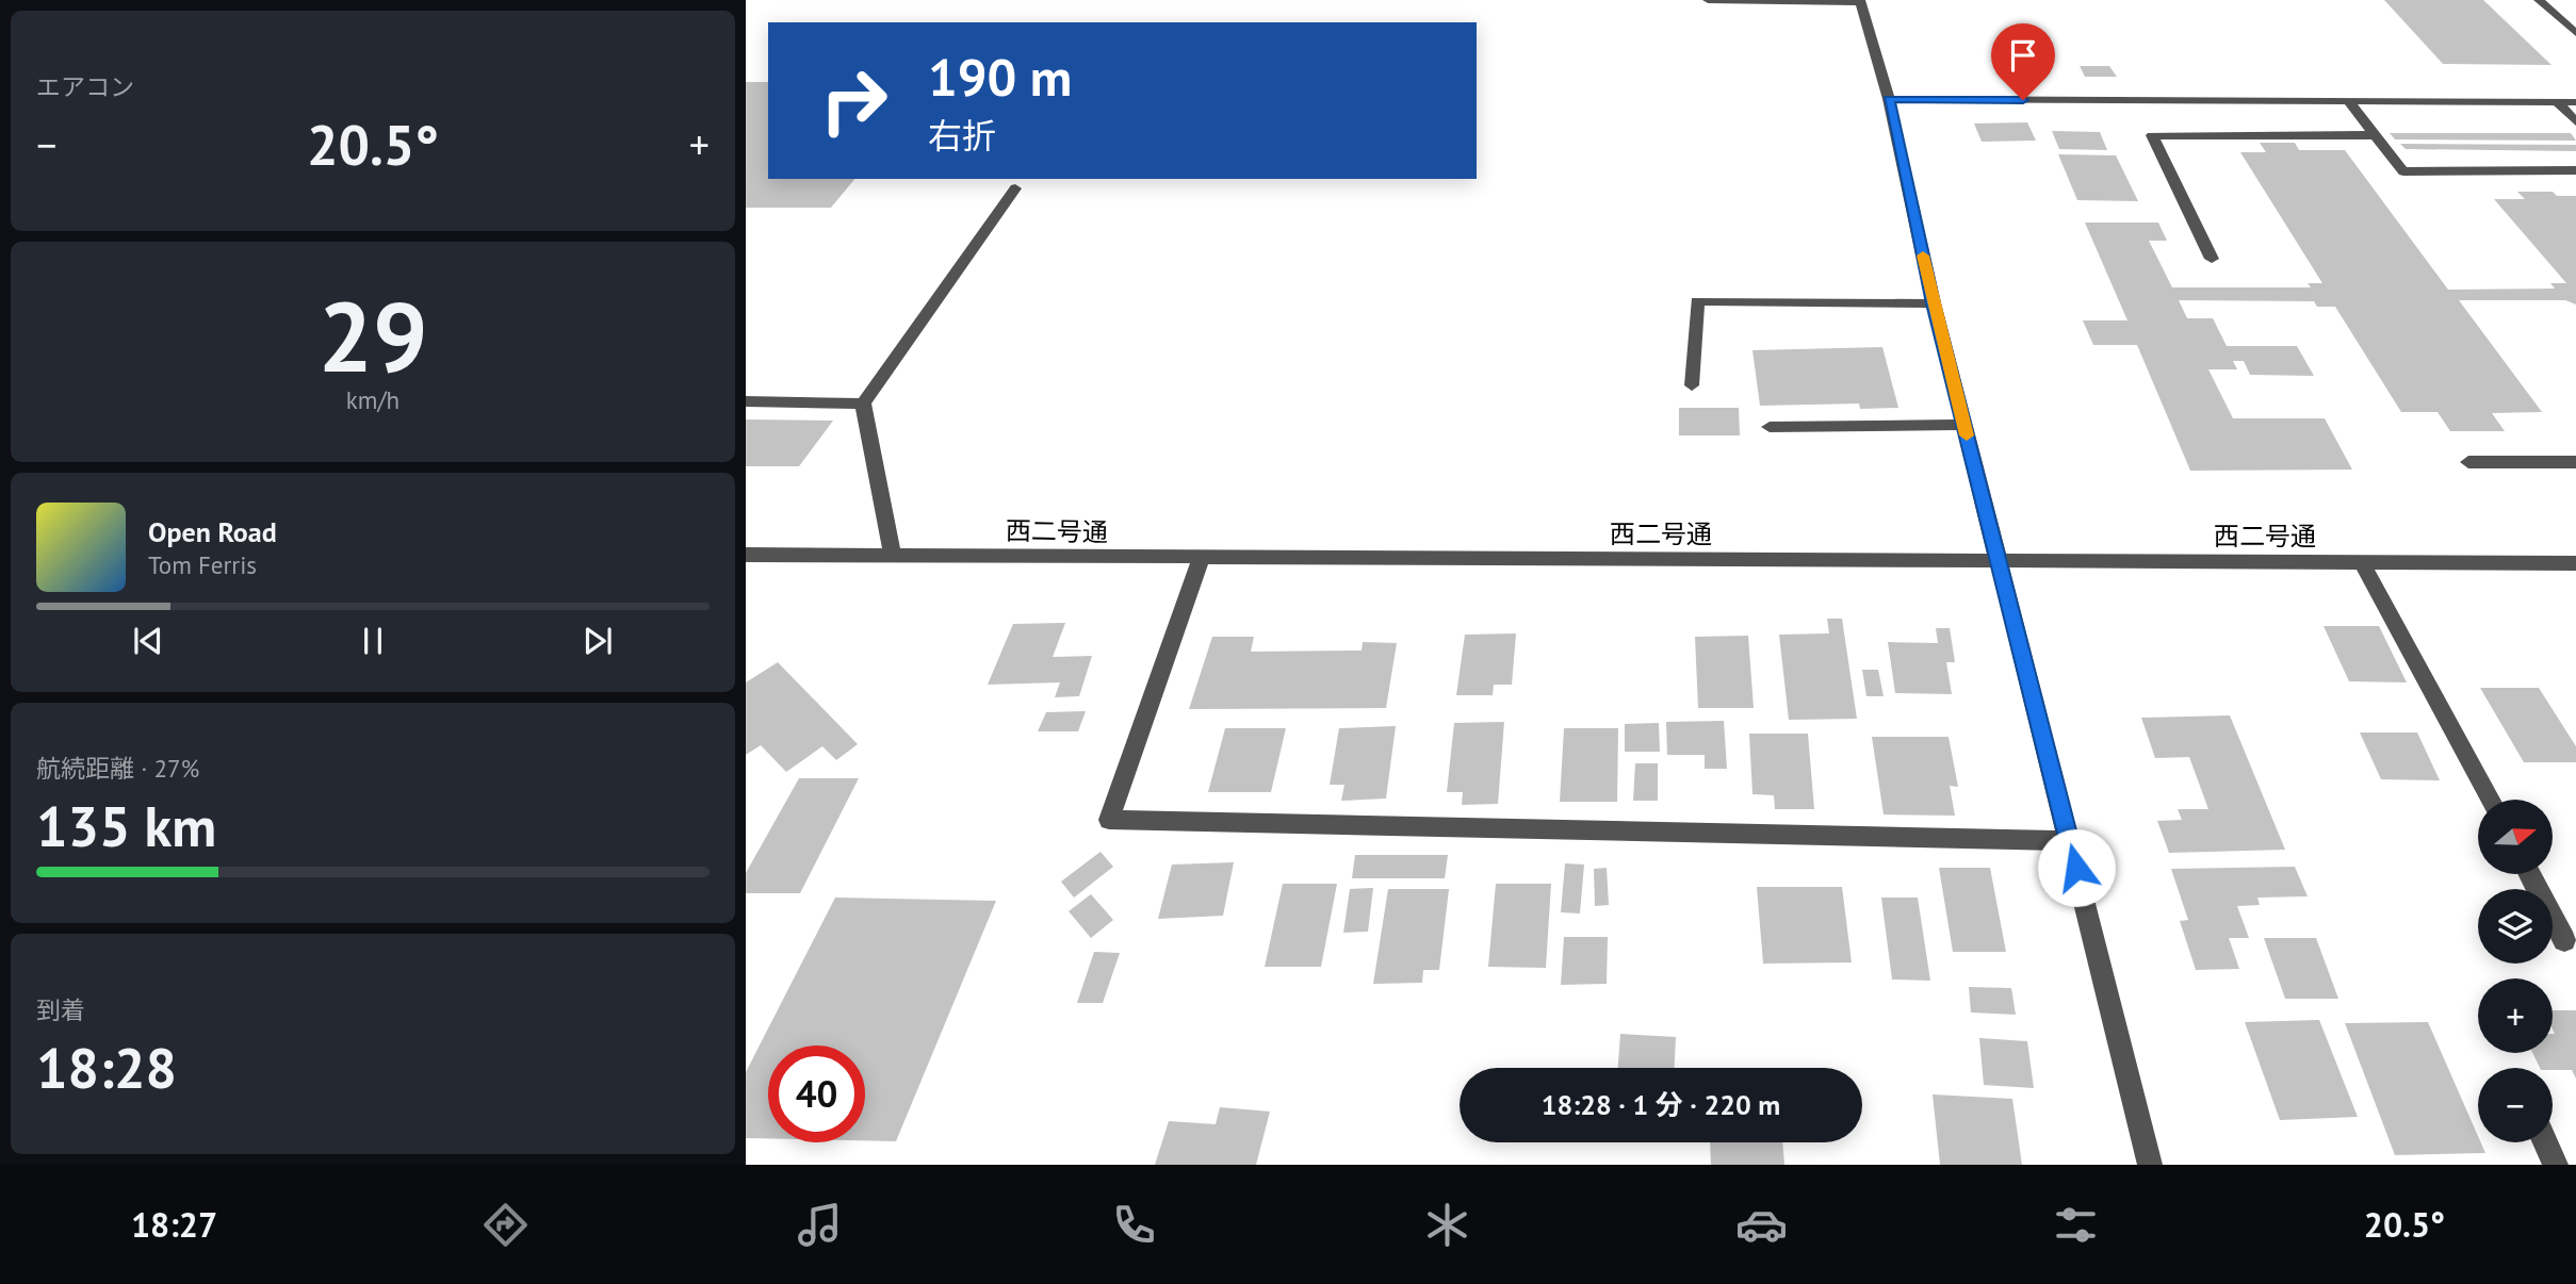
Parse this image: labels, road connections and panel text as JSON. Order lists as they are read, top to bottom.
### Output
{
  "streets": {
    "street": ["西二号通"]
  },
  "north": "right",
  "page": {
    "tile": [
      "エアコン",
      ["29", "km/h"],
      ["航続距離 · 27%", "135 km"],
      ["到着", "18:28"]
    ],
    "turn": ["190 m", "右折"],
    "heat": ["−", "20.5°", "+"],
    "song": ["Open Road", "Tom Ferris"],
    "map_buttons": ["+", "−"],
    "limit": "40",
    "trip": "18:28 · 1 分 · 220 m",
    "tabs": ["18:27", "20.5°"]
  }
}
